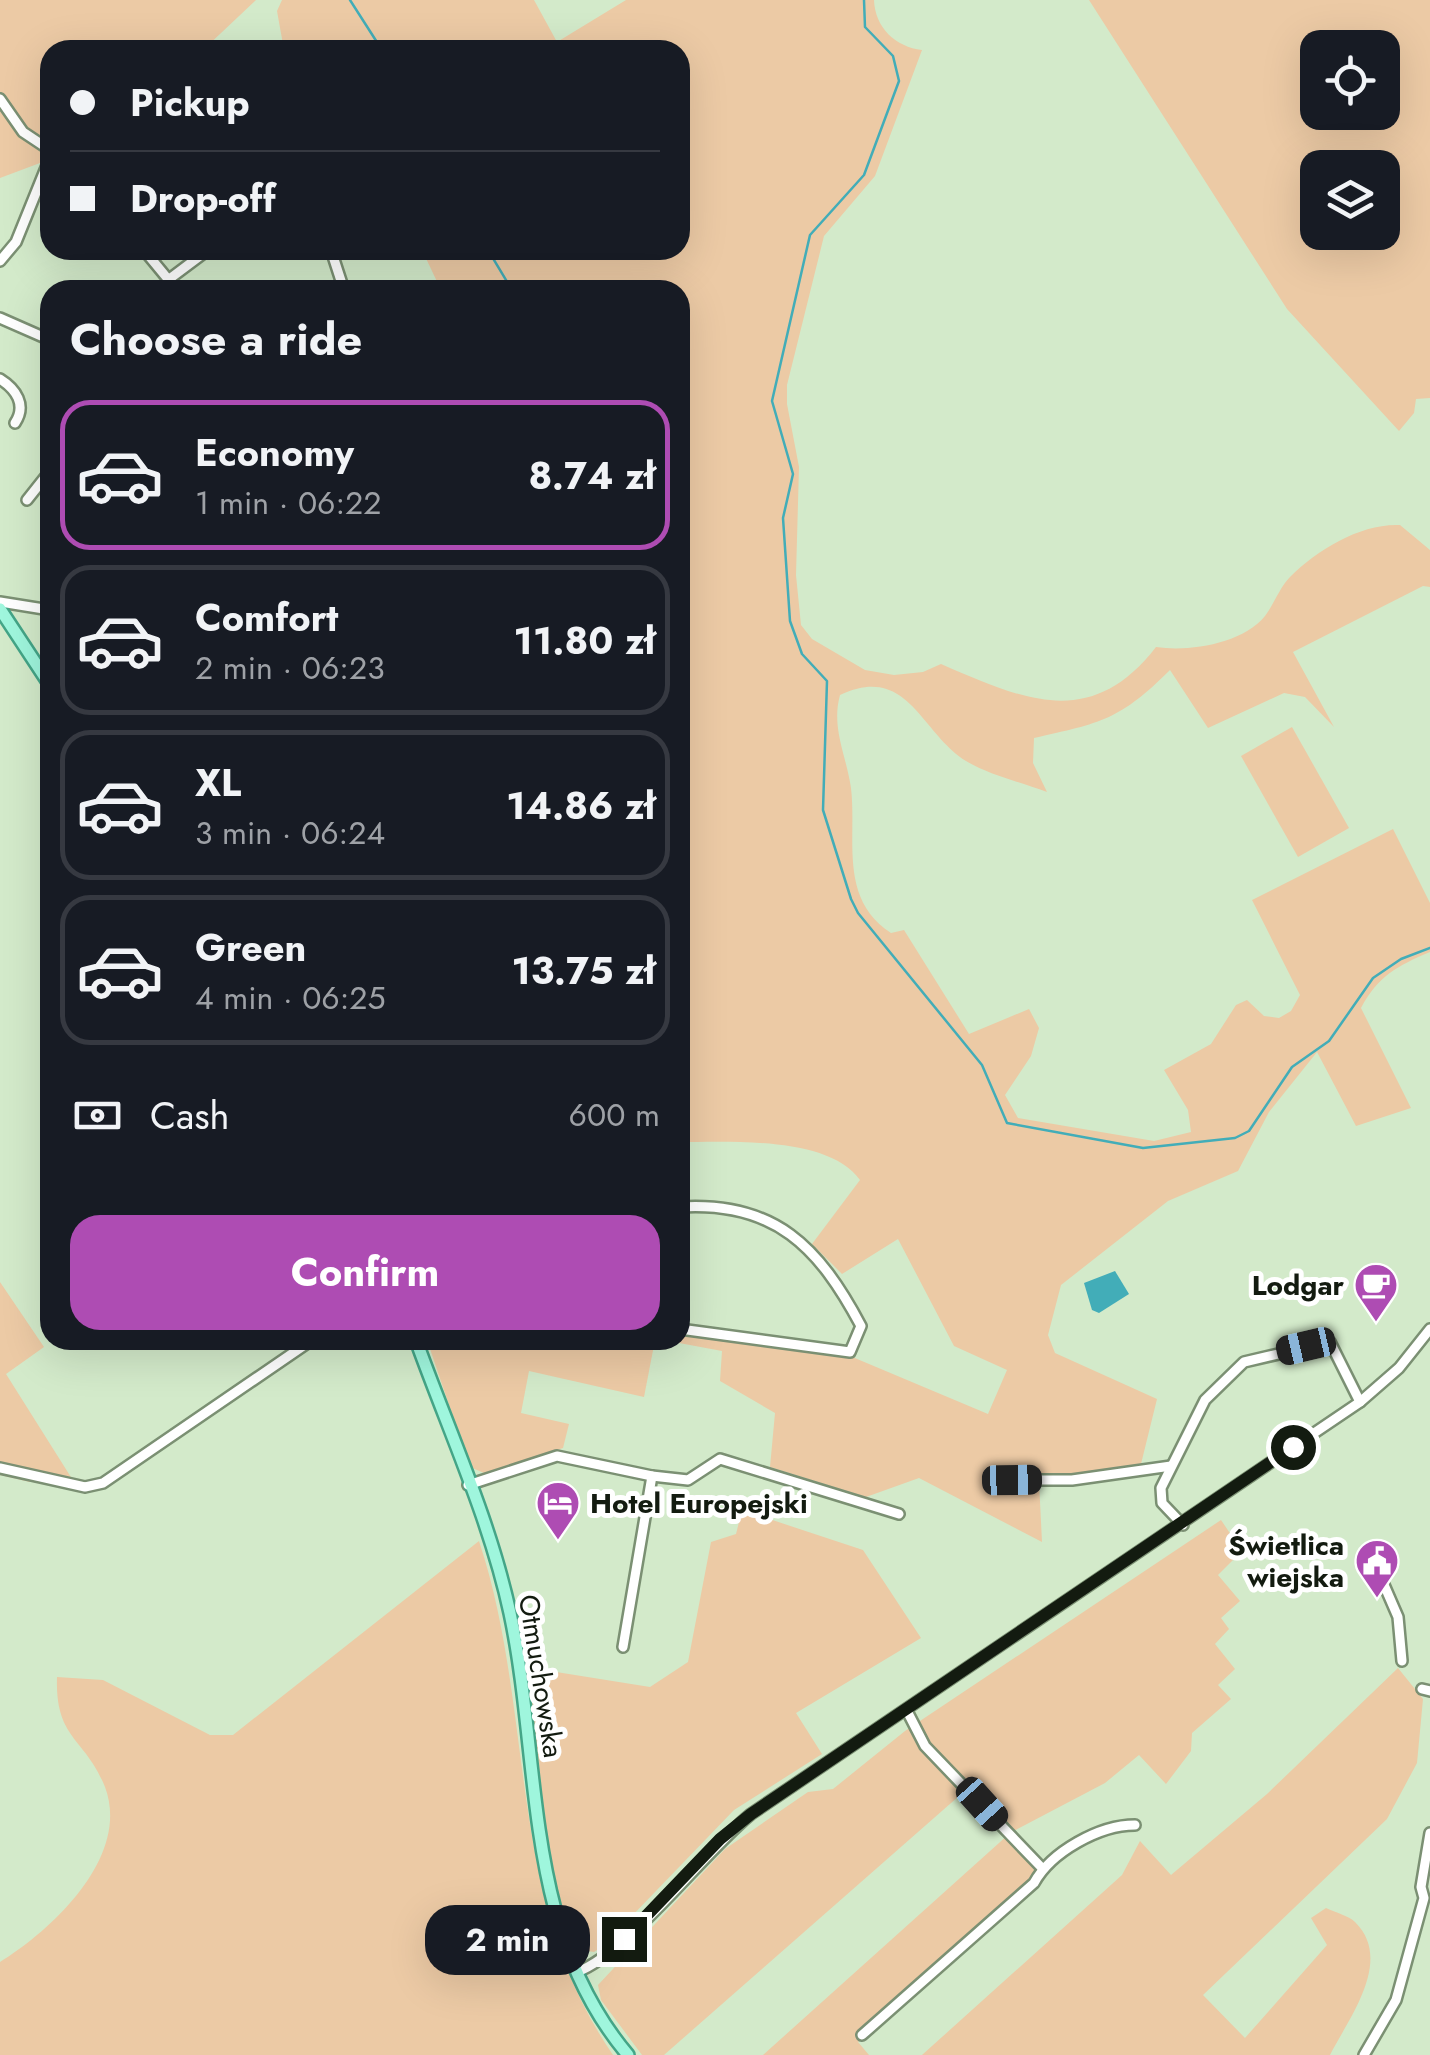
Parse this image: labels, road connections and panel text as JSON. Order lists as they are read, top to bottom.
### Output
{
  "streets": {
    "main road": ["Otmuchowska"]
  },
  "places": {
    "cafe": ["Lodgar"],
    "hotel": ["Hotel Europejski"],
    "public building": ["Świetlica wiejska"]
  },
  "page": {
    "banner": ["Pickup", "Drop-off"],
    "heading": "Choose a ride",
    "list": [
      {
        "name": "Economy",
        "note": "1 min · 06:22",
        "value": "8.74 zł"
      },
      {
        "name": "Comfort",
        "note": "2 min · 06:23",
        "value": "11.80 zł"
      },
      {
        "name": "XL",
        "note": "3 min · 06:24",
        "value": "14.86 zł"
      },
      {
        "name": "Green",
        "note": "4 min · 06:25",
        "value": "13.75 zł"
      }
    ],
    "pay": ["Cash", "600 m"],
    "buttons": "Confirm",
    "bubble": "2 min"
  }
}
